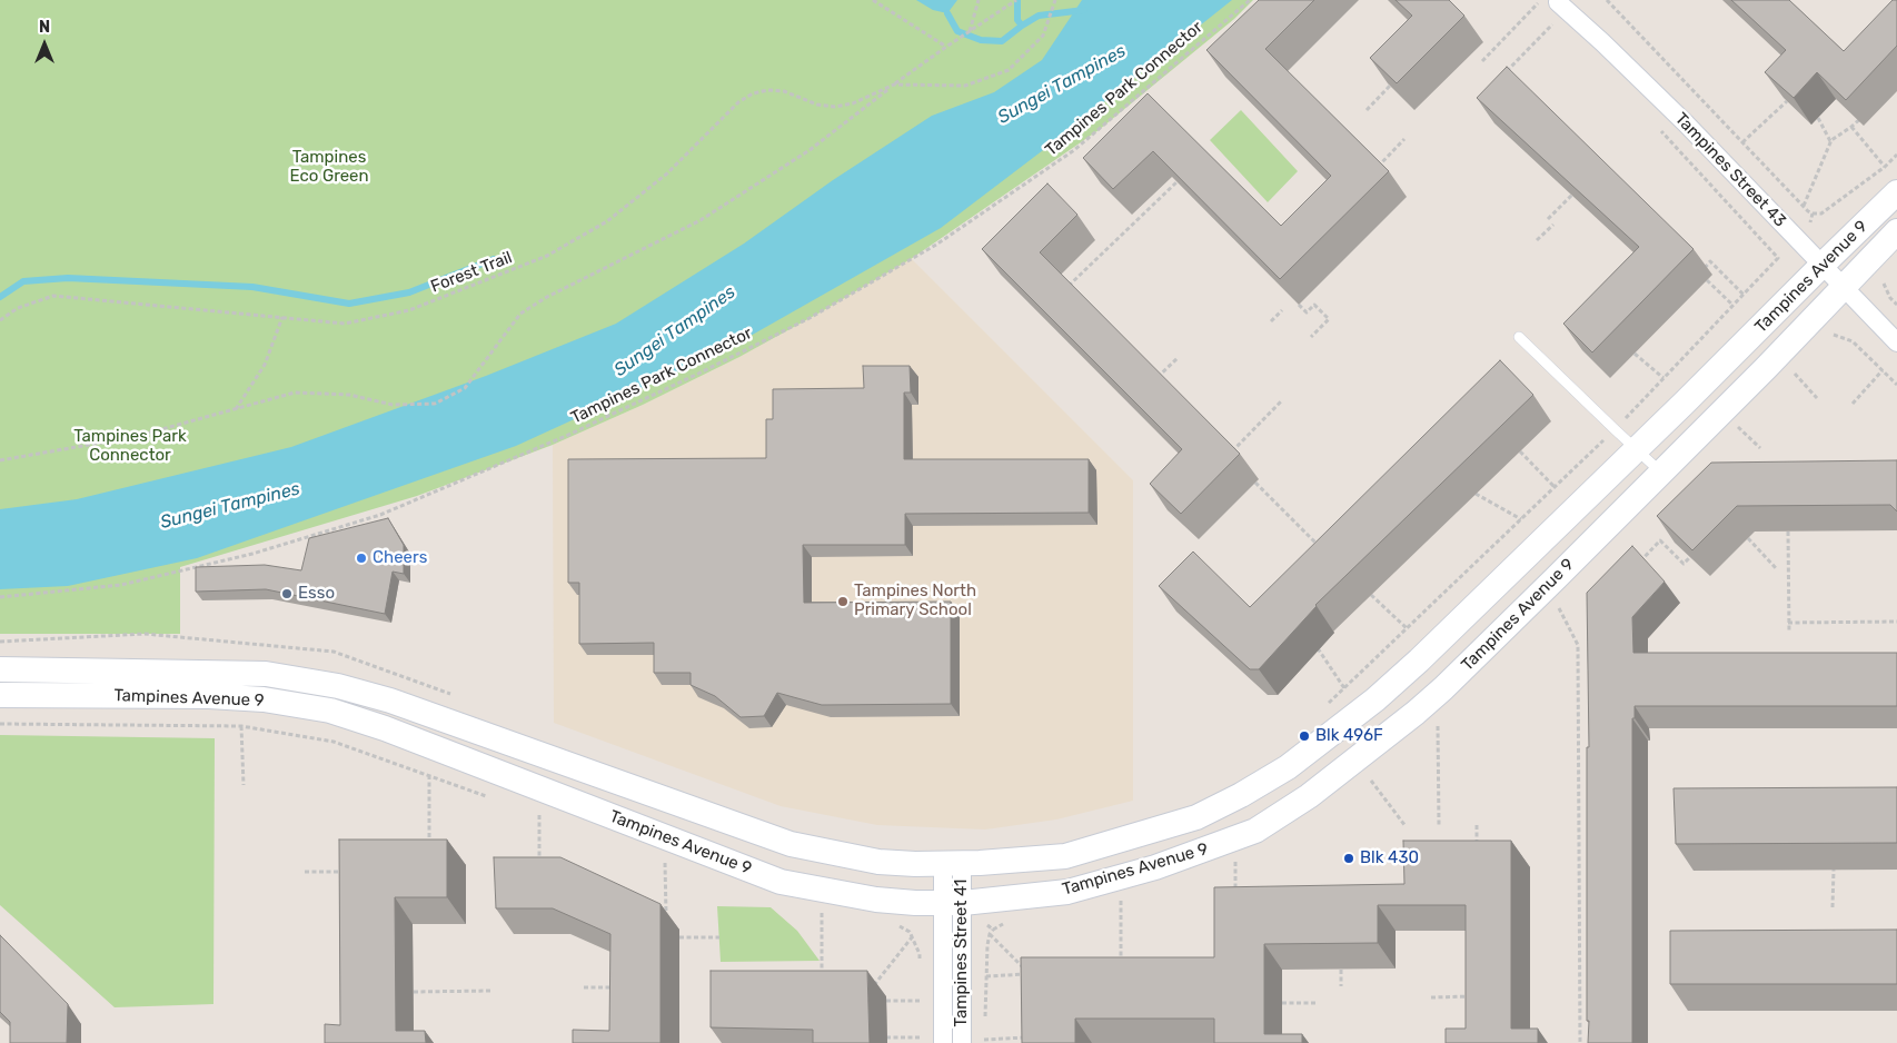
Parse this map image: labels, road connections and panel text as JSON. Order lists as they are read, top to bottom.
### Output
{
  "streets": {
    "main road": ["Tampines Avenue 9"],
    "street": ["Tampines Street 43", "Tampines Street 41"],
    "path": ["Tampines Park Connector", "Forest Trail"]
  },
  "crossings": [
    ["Tampines Street 43", "Tampines Avenue 9"],
    ["Tampines Avenue 9", "Tampines Street 41"]
  ],
  "water": ["Sungei Tampines"],
  "parks": ["Tampines Eco Green", "Tampines Park Connector"],
  "places": [
    "Cheers",
    "Esso",
    "Tampines North Primary School",
    "Blk 496F",
    "Blk 430"
  ],
  "north": "top"
}
